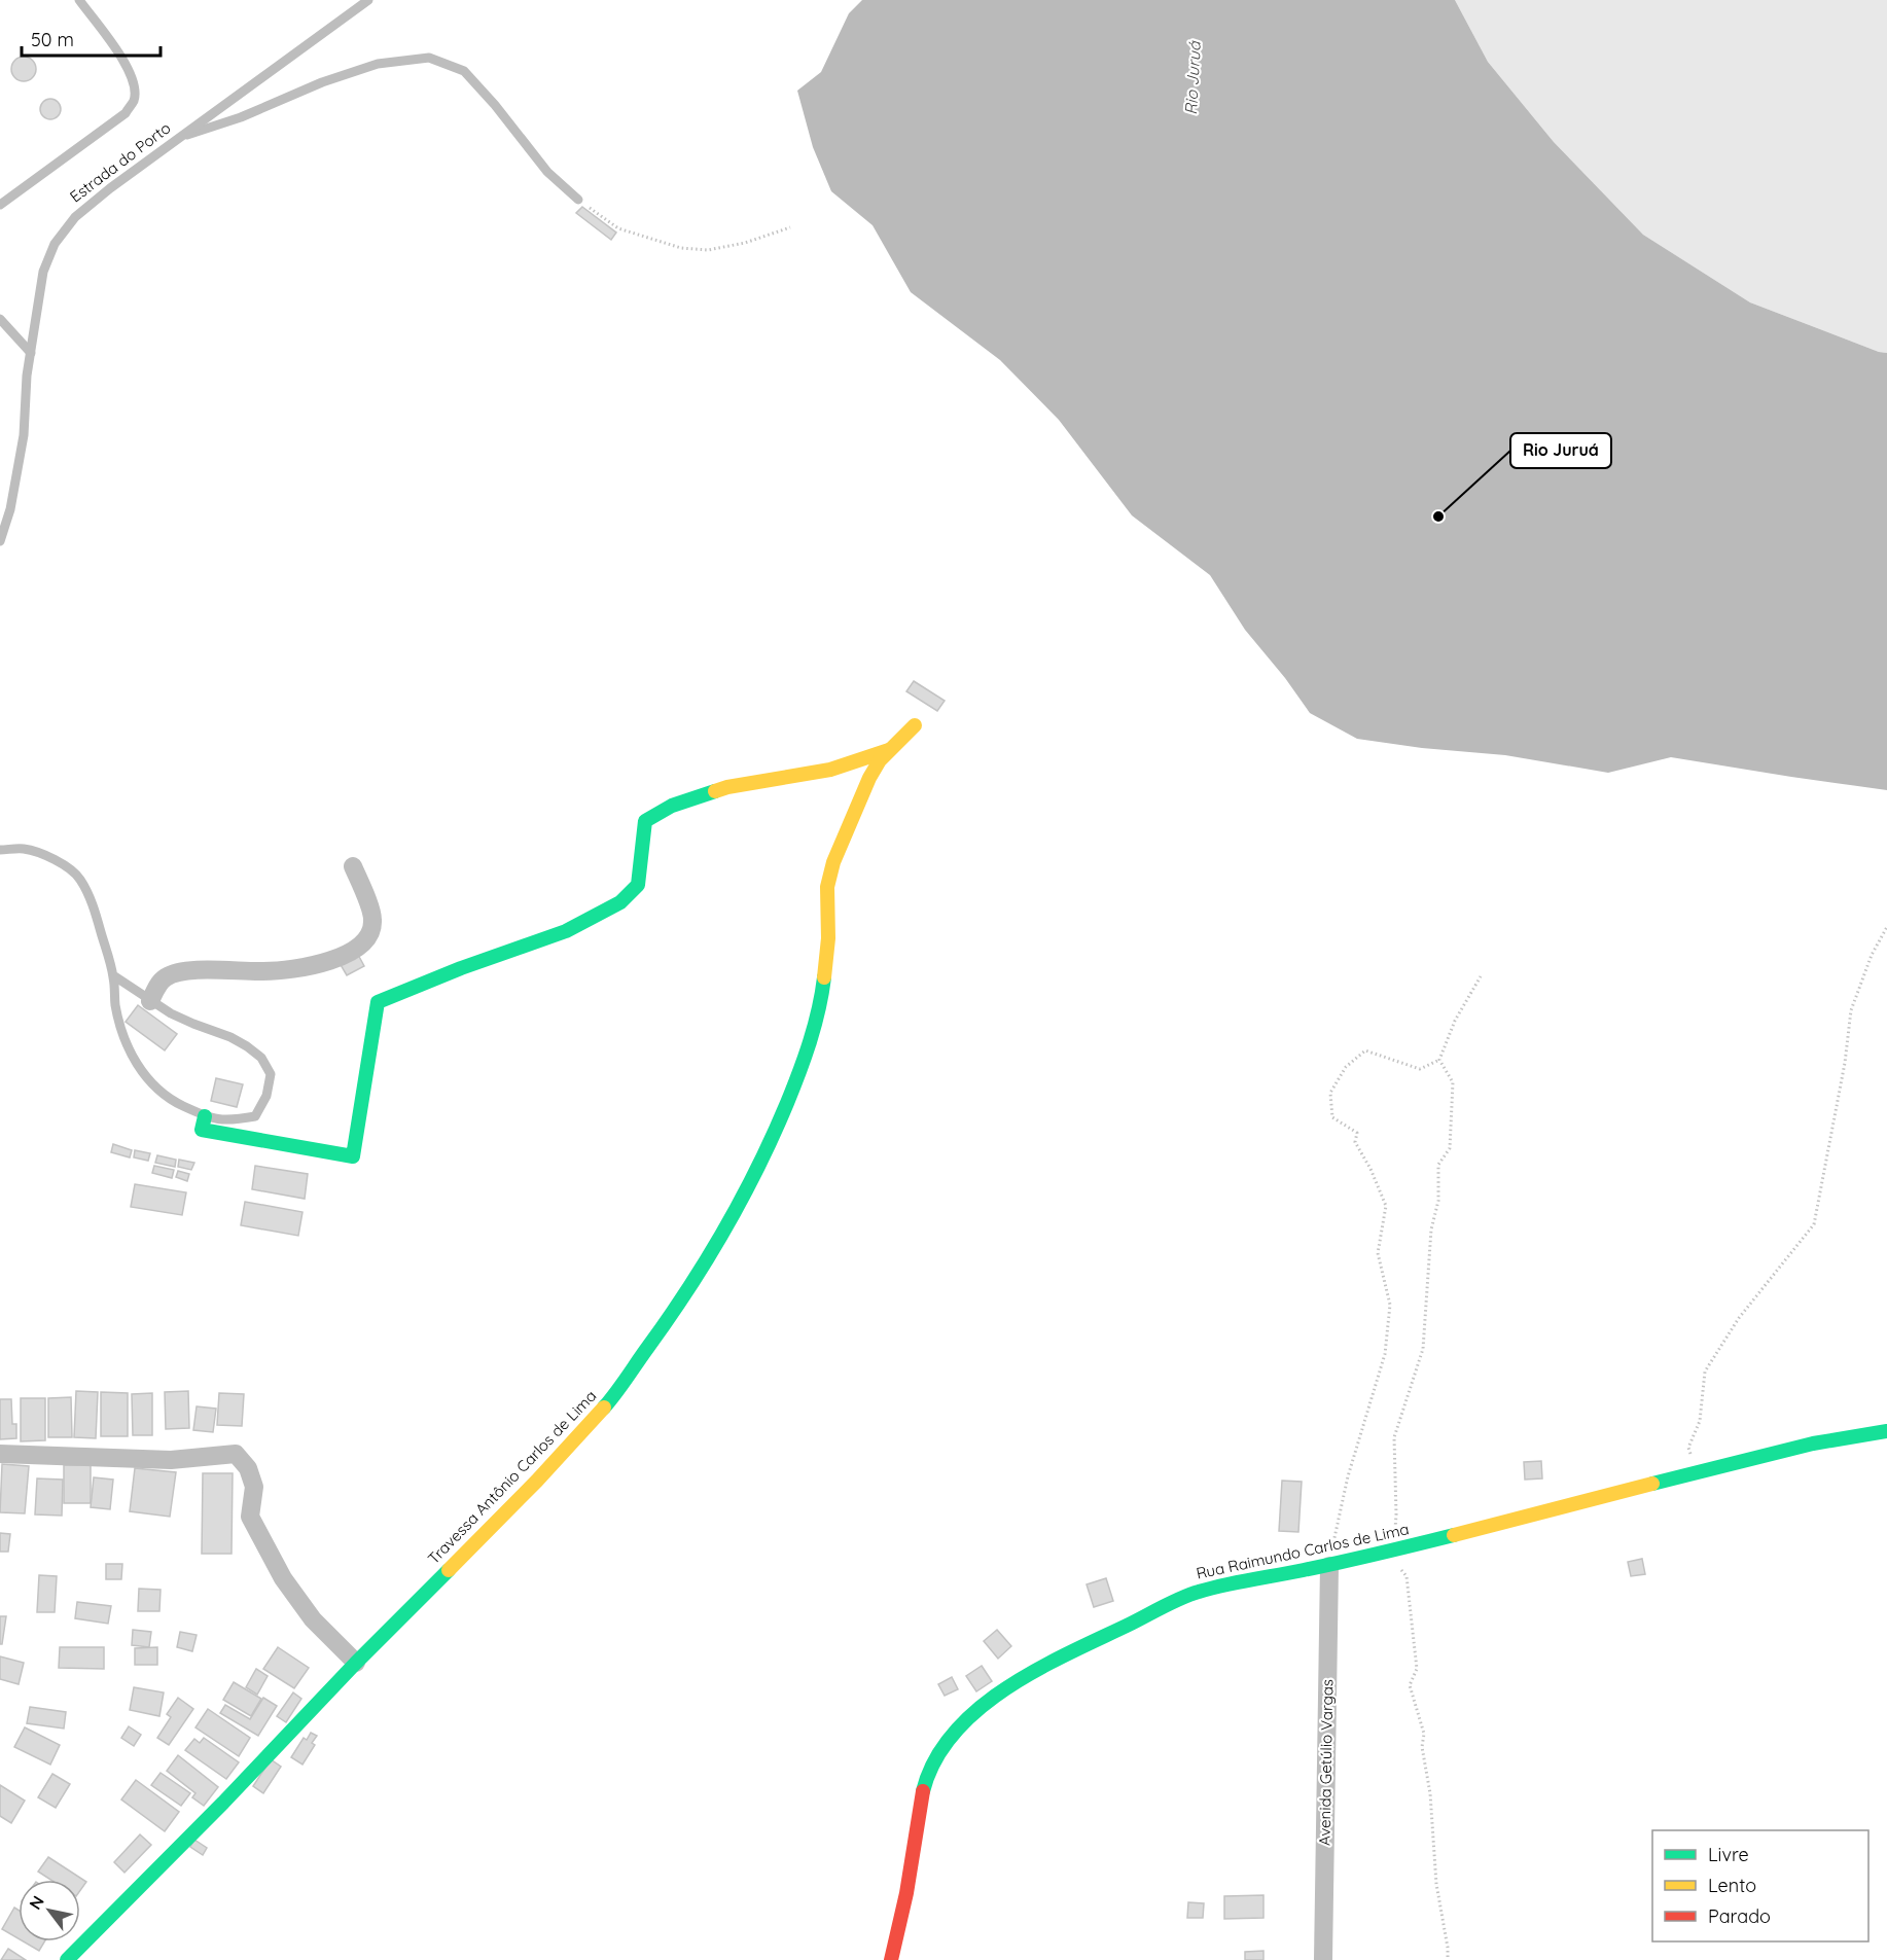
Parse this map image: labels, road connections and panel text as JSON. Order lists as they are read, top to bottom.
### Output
{
  "streets": {
    "street": ["Travessa Antônio Carlos de Lima", "Rua Raimundo Carlos de Lima", "Avenida Getúlio Vargas"],
    "lane": ["Estrada do Porto"]
  },
  "crossings": [
    ["Rua Raimundo Carlos de Lima", "Avenida Getúlio Vargas"]
  ],
  "water": ["Rio Juruá"],
  "places": ["Rio Juruá"],
  "legend": ["Livre", "Lento", "Parado"],
  "scale_bar": "50 m",
  "north": "top left"
}
